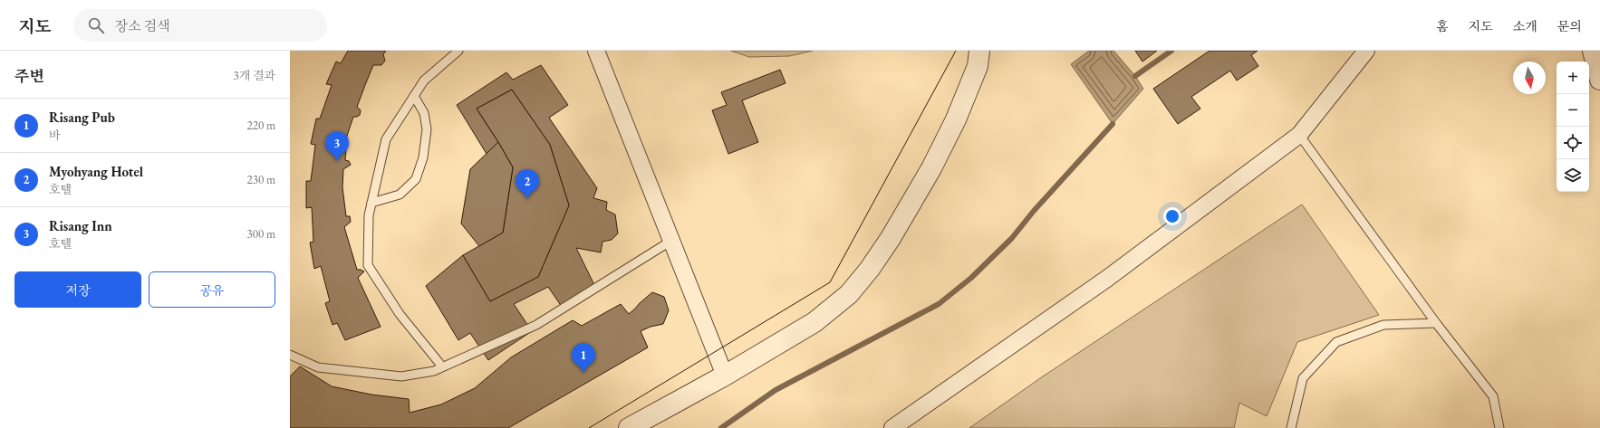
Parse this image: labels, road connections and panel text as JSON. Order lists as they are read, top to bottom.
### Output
{
  "north": "bottom",
  "page": {
    "header": "지도",
    "search": "장소 검색",
    "nav": [
      "홈",
      "지도",
      "소개",
      "문의"
    ],
    "heading": ["주변", "3개 결과"],
    "map_buttons": ["+", "−"],
    "list": [
      {
        "mark": "1",
        "name": "Risang Pub",
        "note": "바",
        "value": "220 m"
      },
      {
        "mark": "2",
        "name": "Myohyang Hotel",
        "note": "호텔",
        "value": "230 m"
      },
      {
        "mark": "3",
        "name": "Risang Inn",
        "note": "호텔",
        "value": "300 m"
      }
    ],
    "pins": ["3", "2", "1"],
    "buttons": ["저장", "공유"]
  }
}
